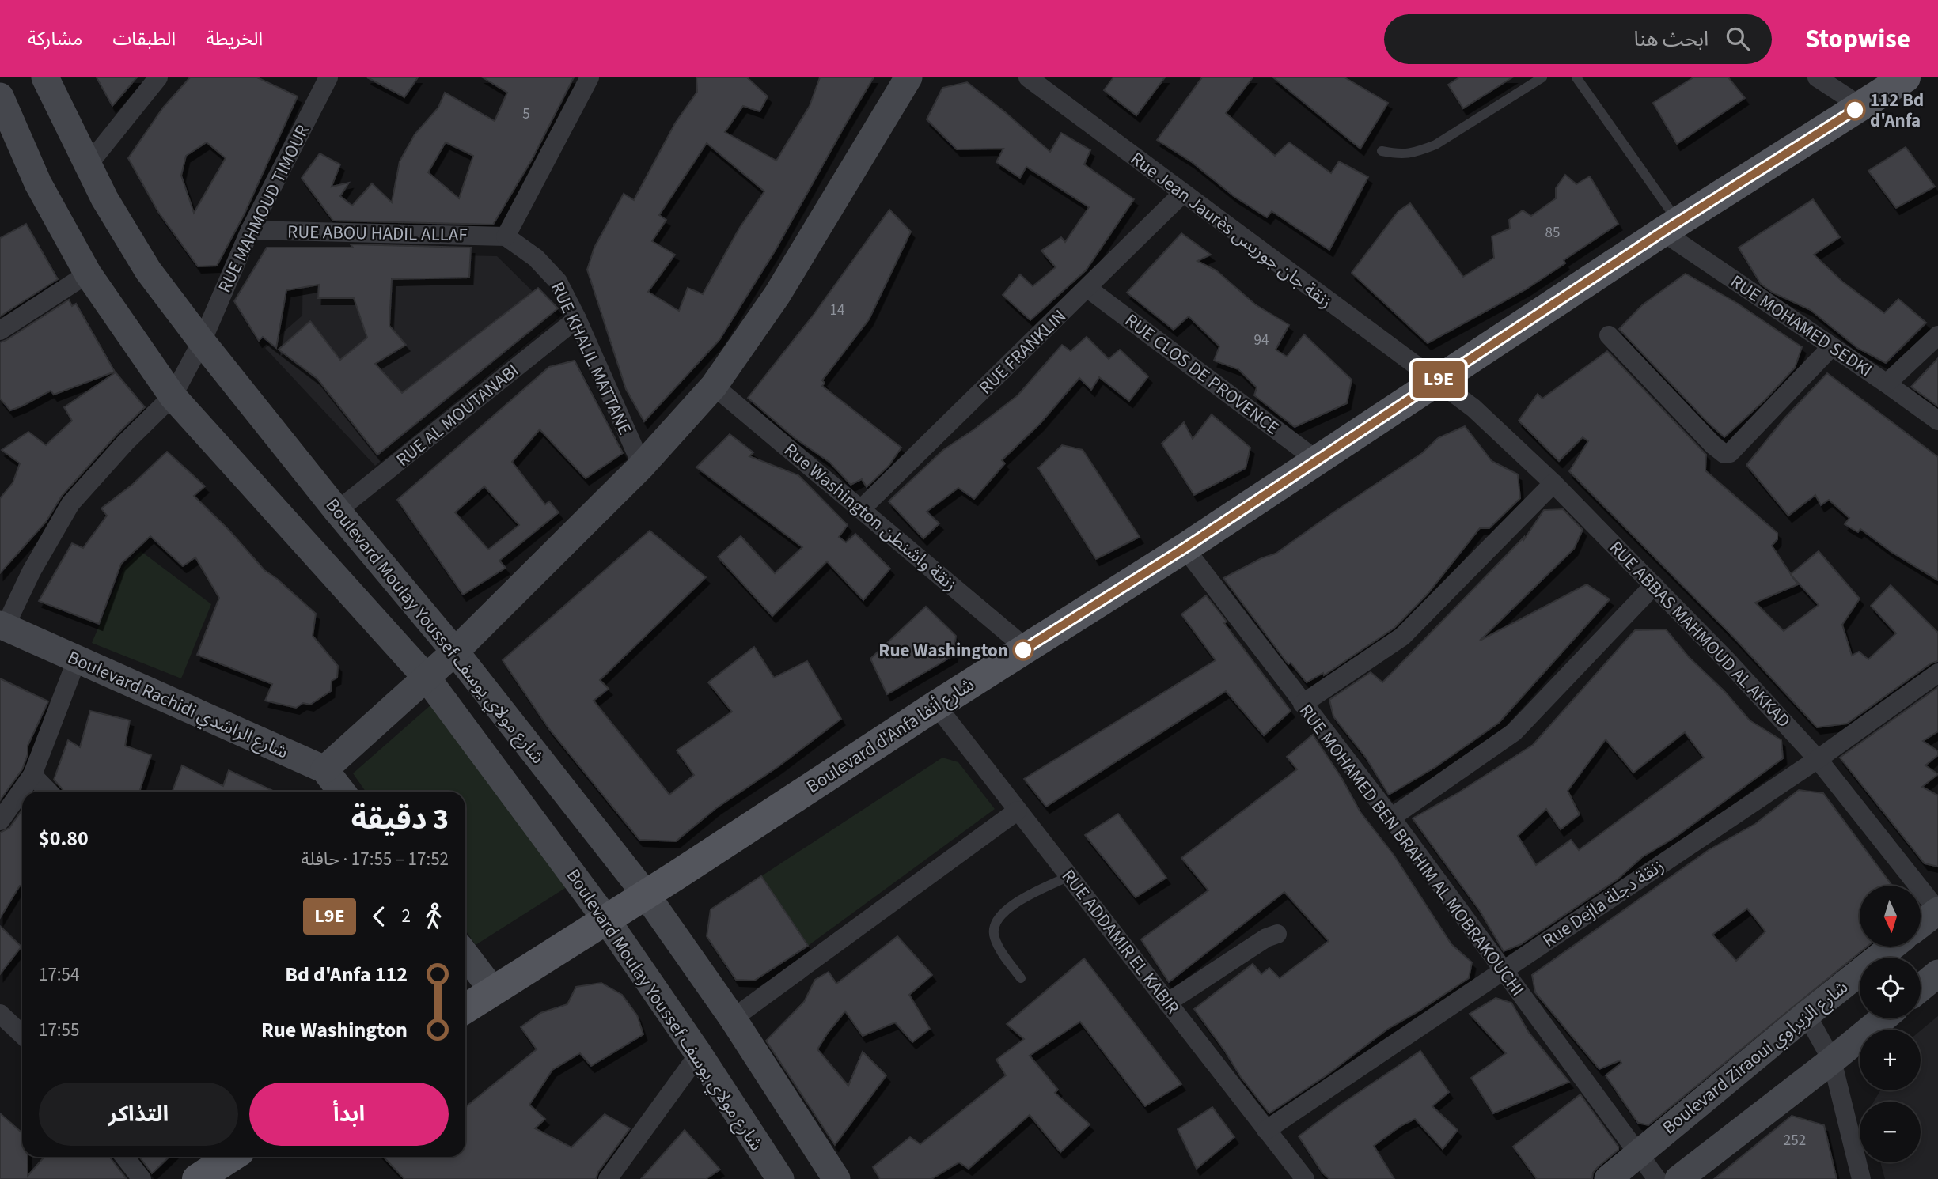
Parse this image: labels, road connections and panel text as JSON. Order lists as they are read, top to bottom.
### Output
{
  "streets": {
    "main road": [
      "Boulevard Moulay Youssef شارع مولاي يوسف",
      "Boulevard Rachidi شارع الراشدي",
      "Boulevard d'Anfa شارع أنفا",
      "Boulevard Ziraoui شارع الزيراوي"
    ],
    "street": [
      "RUE MAHMOUD TIMOUR",
      "Rue Jean Jaurès زنقة جان جوريس",
      "RUE ABOU HADIL ALLAF",
      "RUE MOHAMED SEDKI",
      "RUE FRANKLIN",
      "RUE KHALIL MATTANE",
      "RUE CLOS DE PROVENCE",
      "RUE AL MOUTANABI",
      "Rue Washington زنقة واشنطن",
      "RUE ABBAS MAHMOUD AL AKKAD",
      "RUE MOHAMED BEN BRAHIM AL MOBRAKOUCHI",
      "Rue Dejla زنقة دجلة",
      "RUE ADDAMIR EL KABIR"
    ]
  },
  "crossings": [
    ["RUE MAHMOUD TIMOUR", "RUE ABOU HADIL ALLAF"],
    ["RUE MAHMOUD TIMOUR", "Boulevard Moulay Youssef شارع مولاي يوسف"],
    ["RUE MAHMOUD TIMOUR", "Boulevard Rachidi شارع الراشدي"],
    ["Rue Jean Jaurès زنقة جان جوريس", "RUE FRANKLIN"],
    ["Rue Jean Jaurès زنقة جان جوريس", "RUE ABBAS MAHMOUD AL AKKAD"],
    ["Rue Jean Jaurès زنقة جان جوريس", "Boulevard d'Anfa شارع أنفا"],
    ["RUE ABOU HADIL ALLAF", "RUE KHALIL MATTANE"],
    ["RUE MOHAMED SEDKI", "Boulevard d'Anfa شارع أنفا"],
    ["RUE FRANKLIN", "RUE CLOS DE PROVENCE"],
    ["RUE FRANKLIN", "Rue Washington زنقة واشنطن"],
    ["RUE KHALIL MATTANE", "RUE AL MOUTANABI"],
    ["RUE CLOS DE PROVENCE", "Boulevard d'Anfa شارع أنفا"],
    ["RUE AL MOUTANABI", "Boulevard Moulay Youssef شارع مولاي يوسف"],
    ["Rue Washington زنقة واشنطن", "Boulevard d'Anfa شارع أنفا"],
    ["Boulevard Moulay Youssef شارع مولاي يوسف", "Boulevard d'Anfa شارع أنفا"],
    ["RUE ABBAS MAHMOUD AL AKKAD", "Boulevard d'Anfa شارع أنفا"],
    ["RUE ABBAS MAHMOUD AL AKKAD", "Rue Dejla زنقة دجلة"],
    ["Boulevard d'Anfa شارع أنفا", "RUE MOHAMED BEN BRAHIM AL MOBRAKOUCHI"],
    ["Boulevard d'Anfa شارع أنفا", "RUE ADDAMIR EL KABIR"],
    ["RUE MOHAMED BEN BRAHIM AL MOBRAKOUCHI", "Rue Dejla زنقة دجلة"],
    ["RUE MOHAMED BEN BRAHIM AL MOBRAKOUCHI", "Boulevard Ziraoui شارع الزيراوي"],
    ["Rue Dejla زنقة دجلة", "RUE ADDAMIR EL KABIR"]
  ],
  "places": ["112 Bd d'Anfa", "Rue Washington"],
  "lines": ["bus line L9E"],
  "house_numbers": [
    "5",
    "85",
    "14",
    "94",
    "252"
  ],
  "north": "bottom",
  "page": {
    "header": "Stopwise",
    "search": "ابحث هنا",
    "nav": ["الخريطة", "الطبقات", "مشاركة"],
    "on_map": "L9E",
    "heading": ["3 دقيقة", "17:52 – 17:55 · حافلة", "$0.80"],
    "map_buttons": ["+", "−"],
    "legs": ["2", "L9E"],
    "list": [
      {
        "name": "112 Bd d'Anfa",
        "value": "17:54"
      },
      {
        "name": "Rue Washington",
        "value": "17:55"
      }
    ],
    "buttons": ["ابدأ", "التذاكر"]
  }
}
